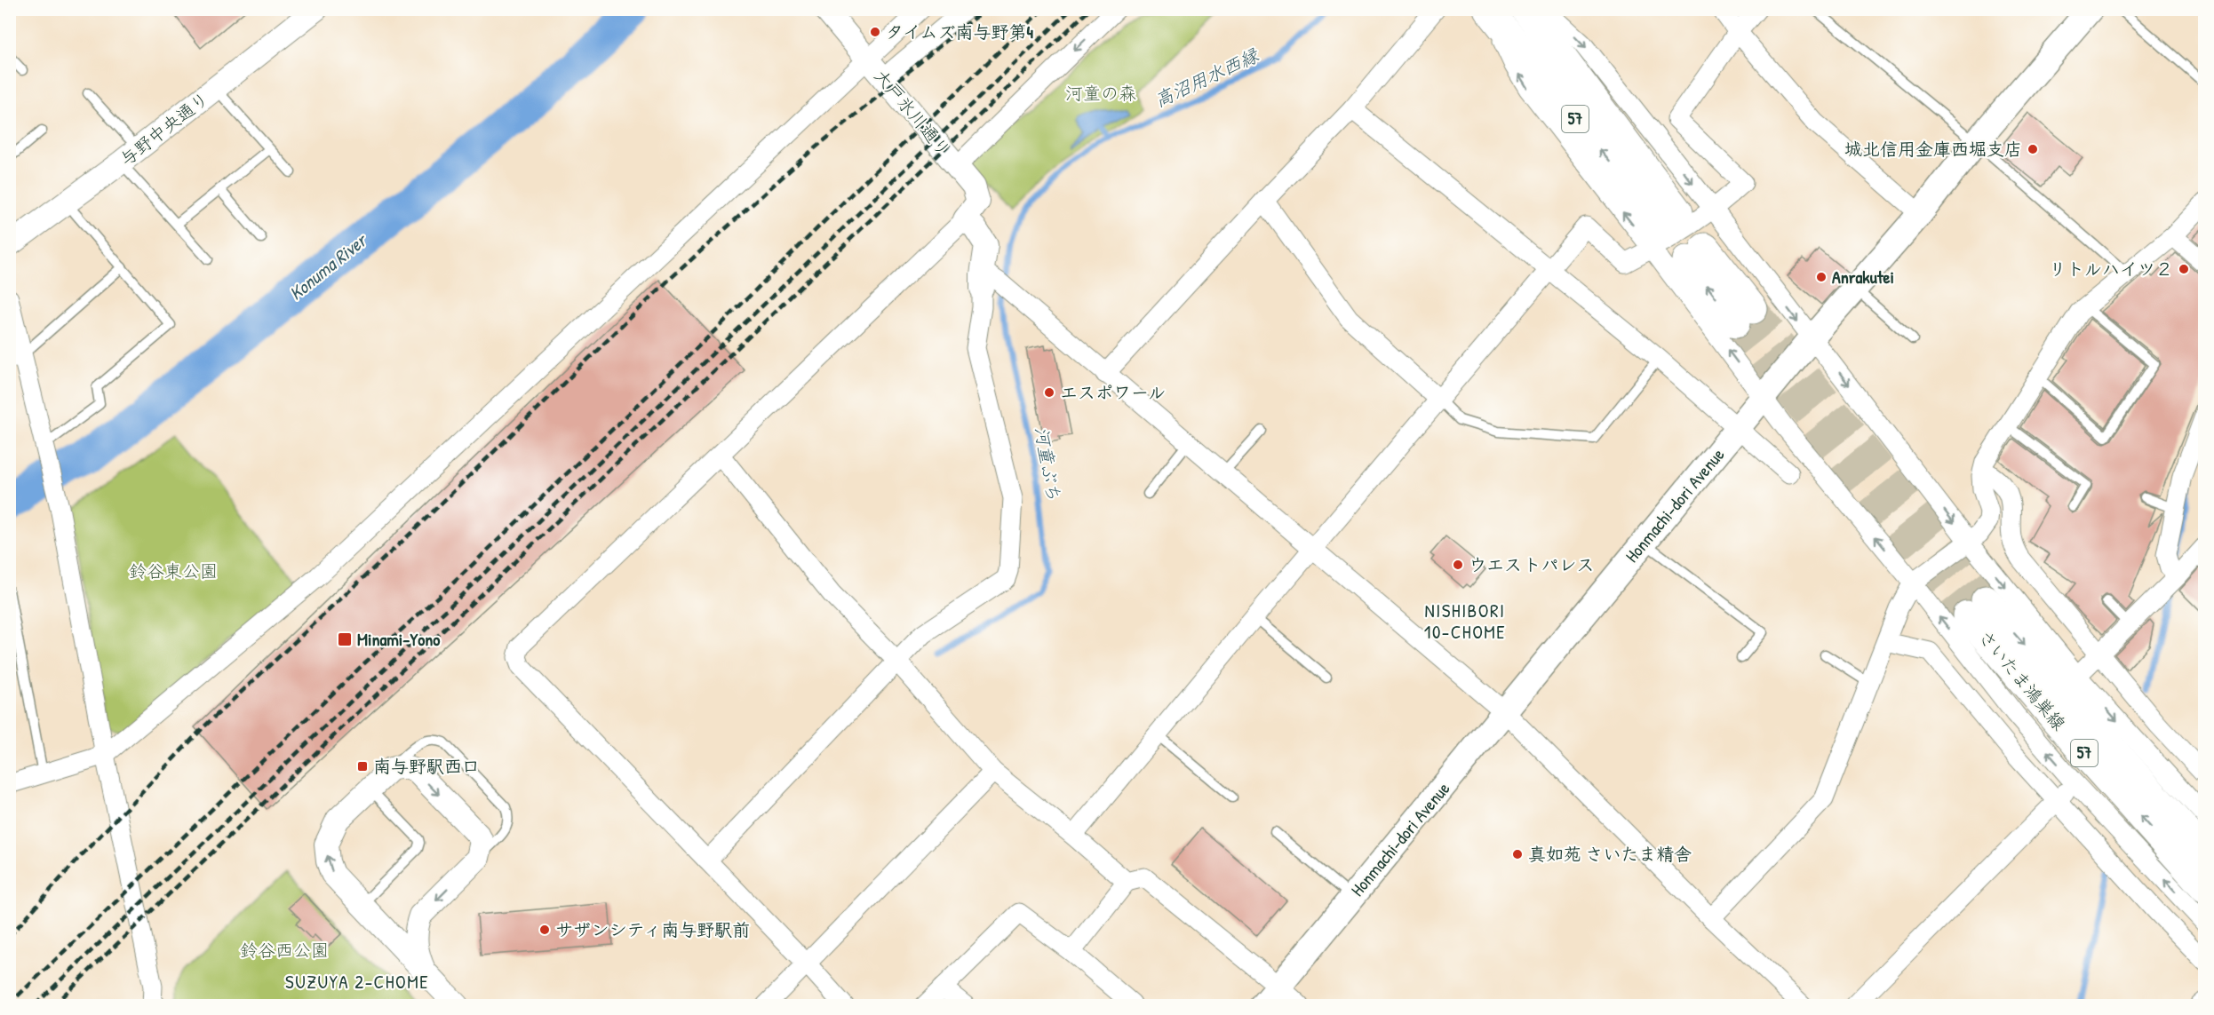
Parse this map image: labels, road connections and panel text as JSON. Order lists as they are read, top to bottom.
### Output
{
  "streets": {
    "main road": ["57", "Honmachi-dori Avenue", "さいたま鴻巣線"],
    "street": ["大戸氷川通り", "与野中央通り"]
  },
  "districts": ["NISHIBORI 10-CHOME", "SUZUYA 2-CHOME"],
  "water": ["高沼用水西縁", "Konuma River", "河童ぶち"],
  "parks": ["河童の森", "鈴谷東公園", "鈴谷西公園"],
  "places": {
    "other": [
      "タイムズ南与野第4",
      "城北信用金庫西堀支店",
      "リトルハイツ２",
      "Anrakutei",
      "エスポワール",
      "ウエストパレス",
      "真如苑 さいたま精舎",
      "サザンシティ南与野駅前"
    ],
    "transit": ["Minami-Yono", "南与野駅西口"]
  }
}
